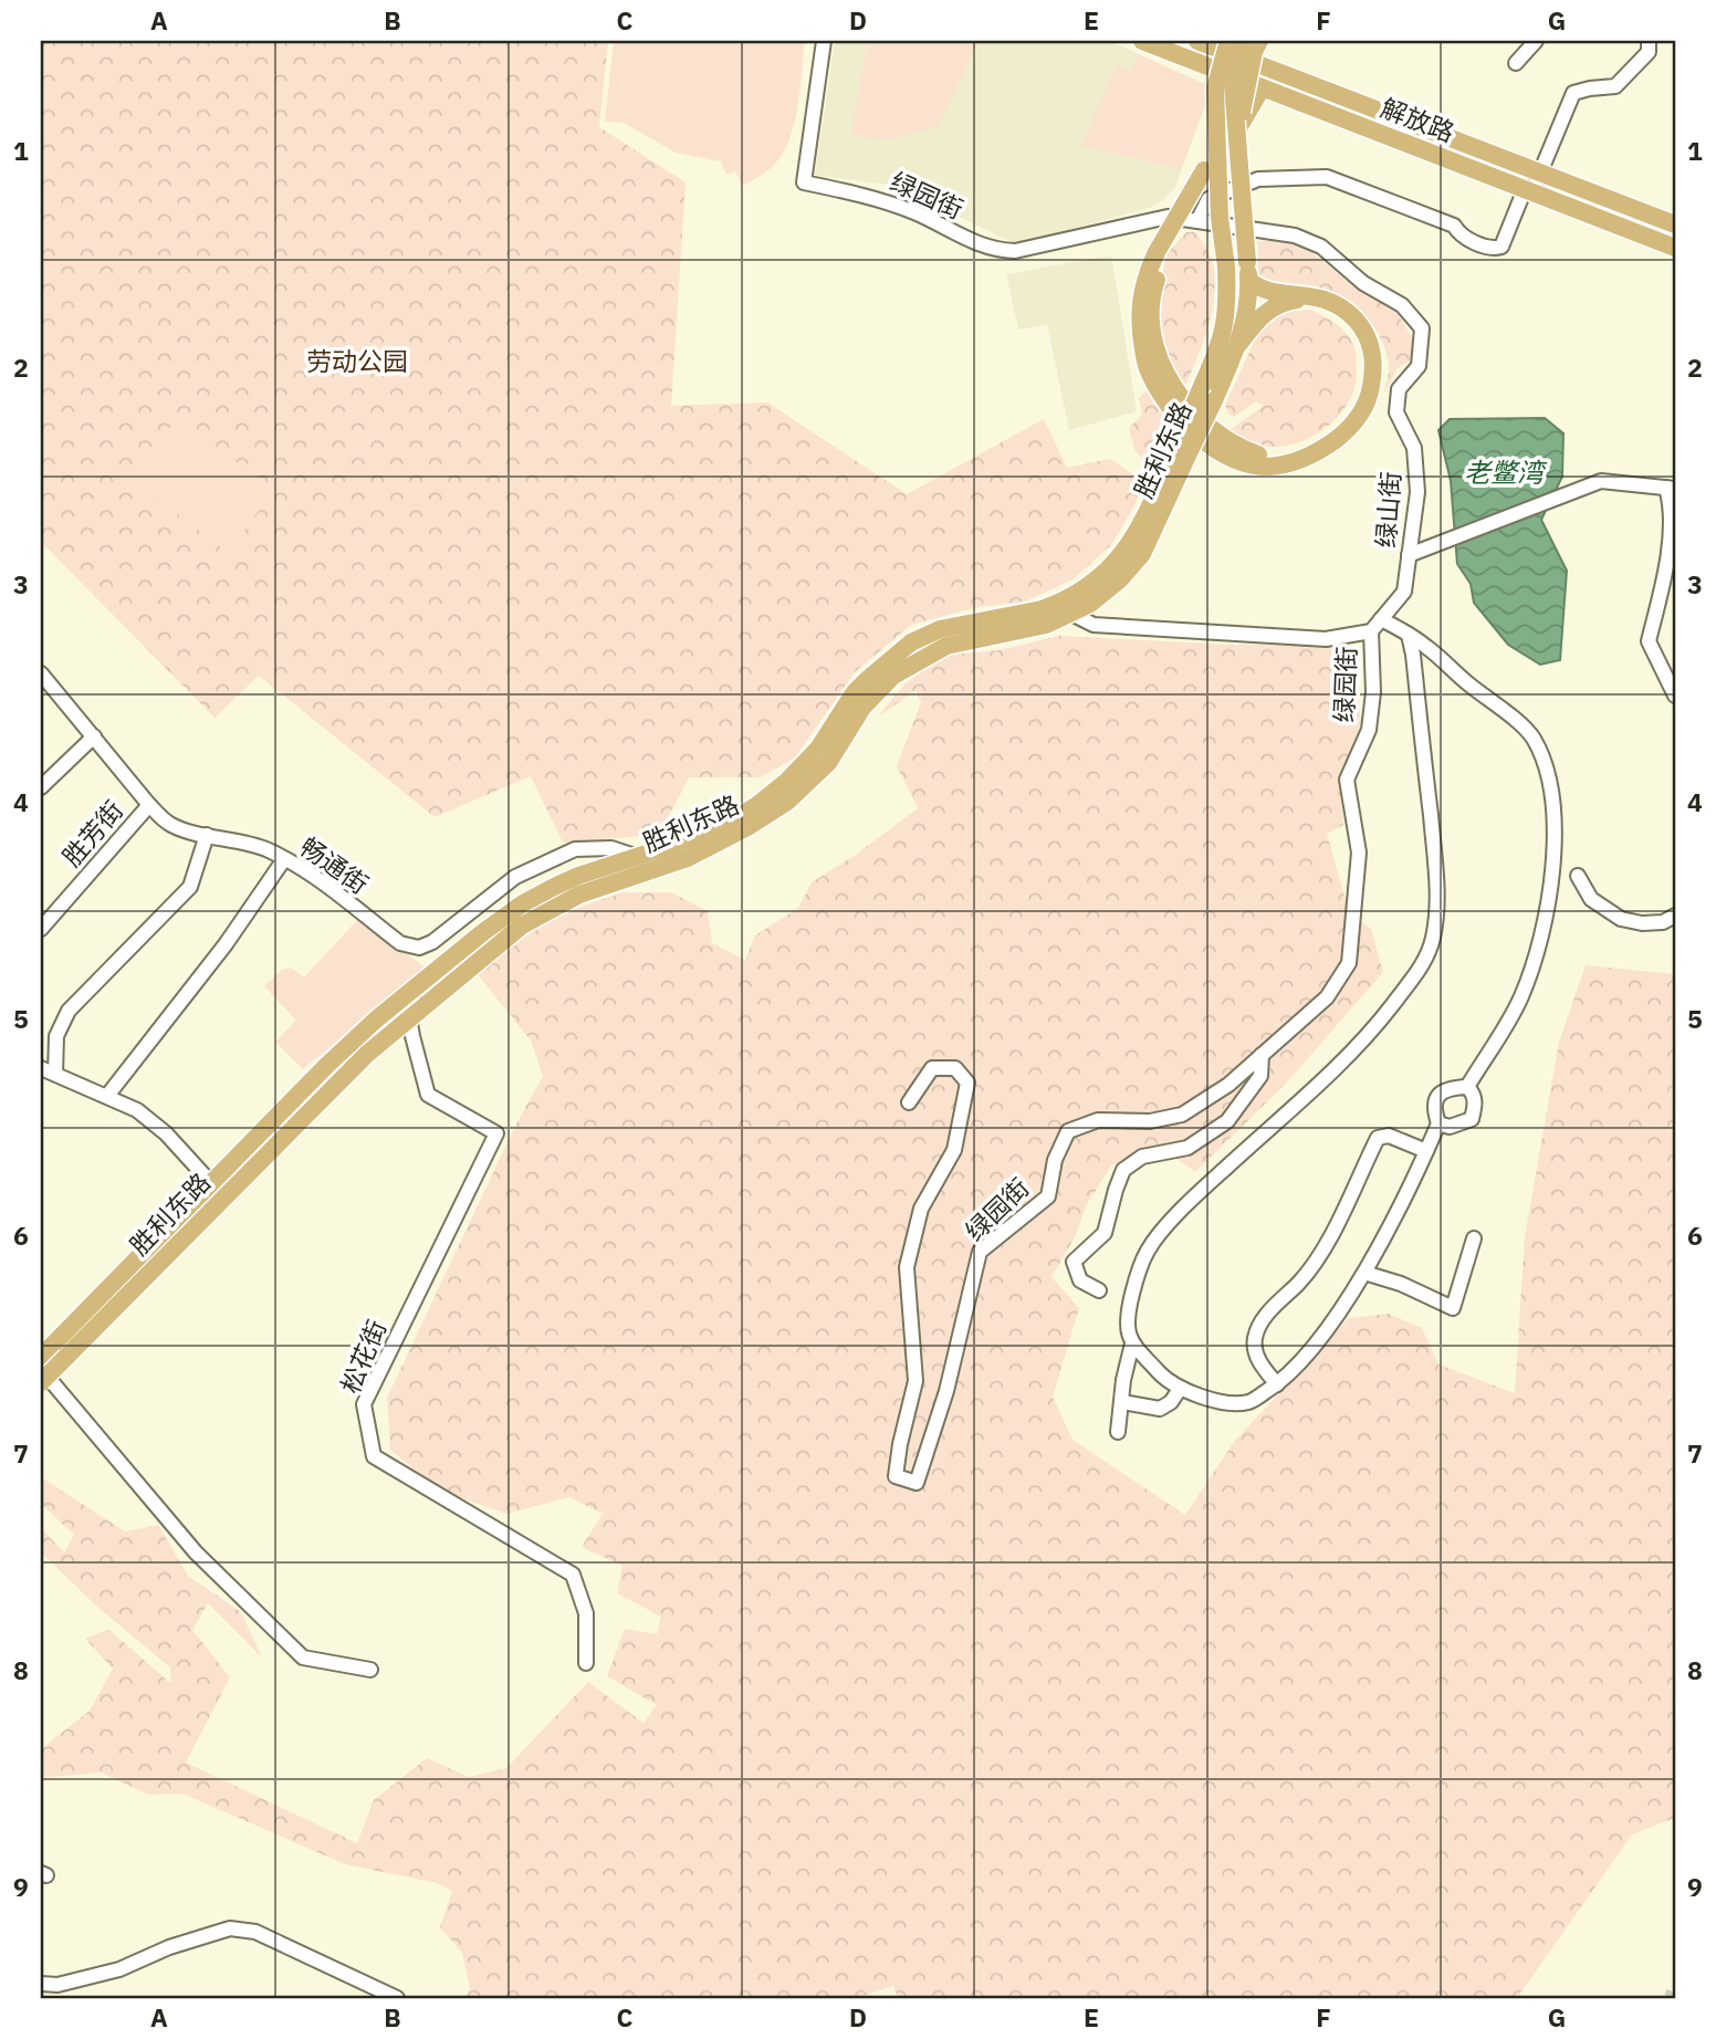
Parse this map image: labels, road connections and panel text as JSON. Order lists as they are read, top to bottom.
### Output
{
  "streets": {
    "main road": ["解放路", "胜利东路"],
    "street": [
      "绿园街",
      "绿山街",
      "胜芳街",
      "畅通街",
      "松花街"
    ]
  },
  "crossings": [
    ["绿园街", "绿山街"],
    ["胜利东路", "松花街"],
    ["胜芳街", "畅通街"]
  ],
  "water": ["老鳖湾"],
  "parks": ["劳动公园"],
  "grid": {
    "columns": [
      "A",
      "B",
      "C",
      "D",
      "E",
      "F",
      "G"
    ],
    "rows": [
      "1",
      "2",
      "3",
      "4",
      "5",
      "6",
      "7",
      "8",
      "9"
    ]
  }
}
